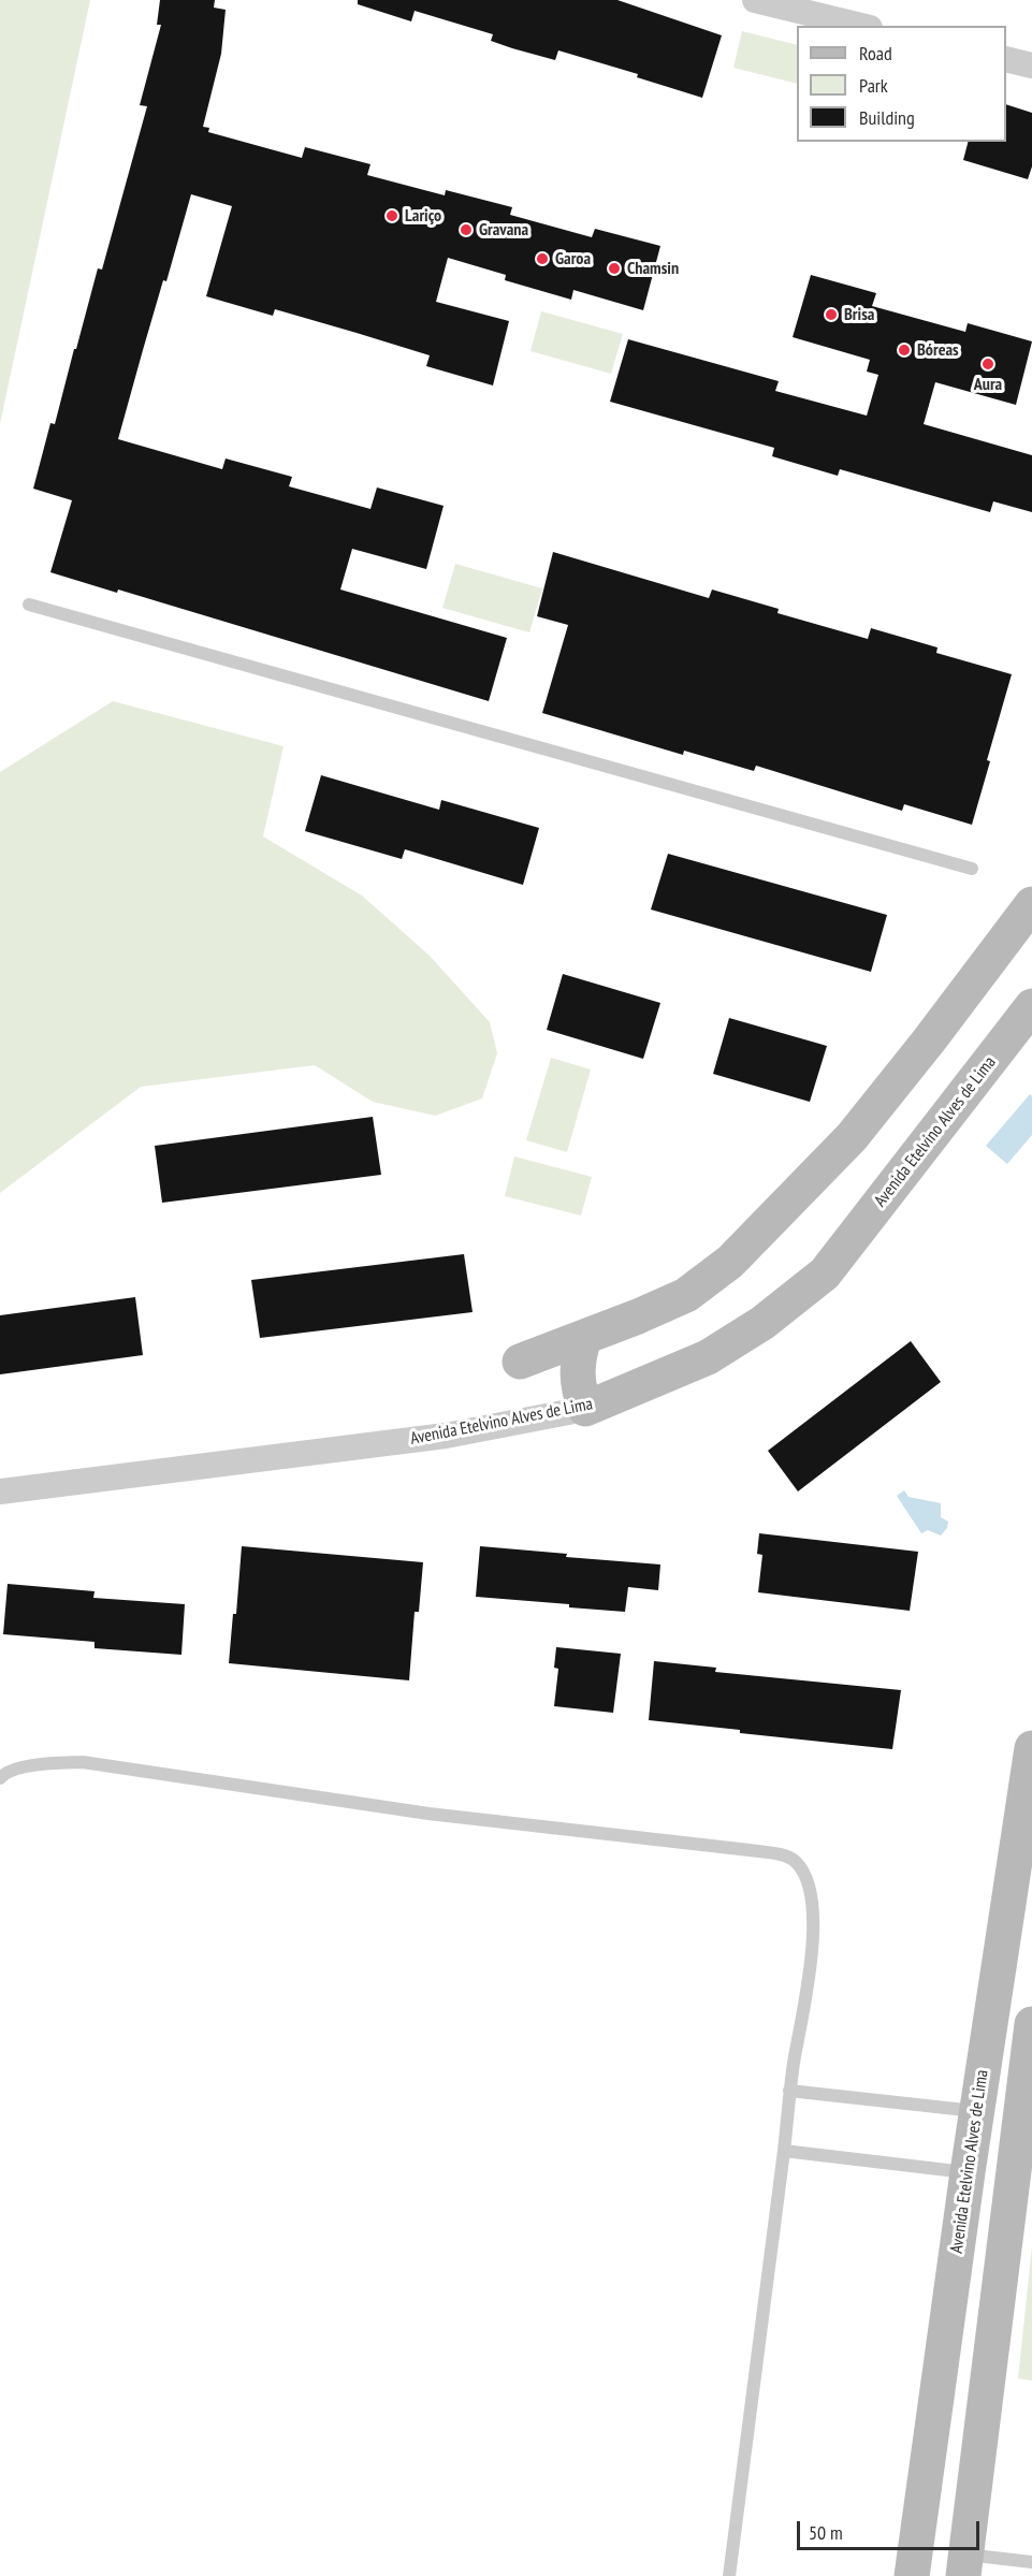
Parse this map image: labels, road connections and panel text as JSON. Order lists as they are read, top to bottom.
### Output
{
  "streets": {
    "street": ["Avenida Etelvino Alves de Lima"]
  },
  "places": [
    "Lariço",
    "Gravana",
    "Garoa",
    "Chamsin",
    "Brisa",
    "Bóreas",
    "Aura"
  ],
  "legend": ["Road", "Park", "Building"],
  "scale_bar": "50 m"
}
